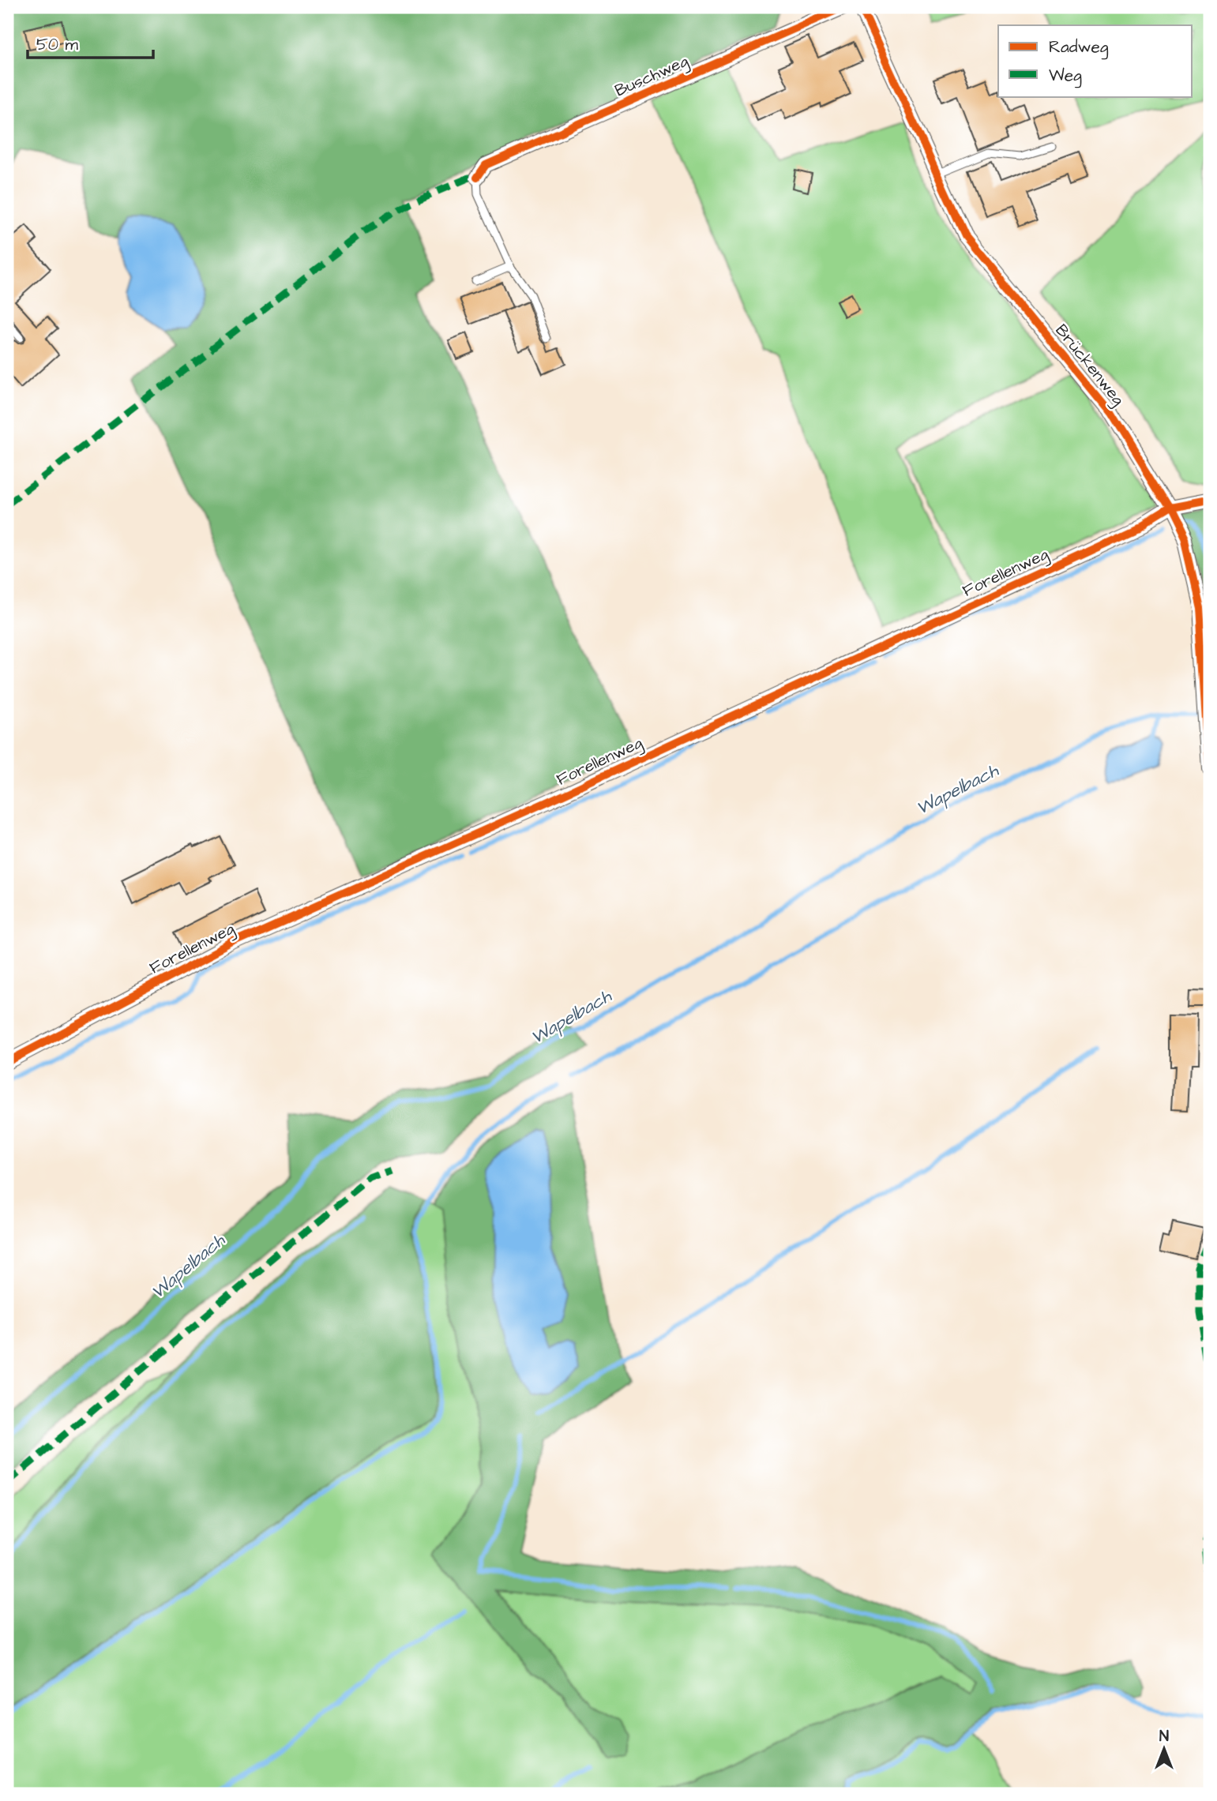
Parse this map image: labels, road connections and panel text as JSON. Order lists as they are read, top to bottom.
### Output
{
  "streets": {
    "street": ["Buschweg", "Brückenweg", "Forellenweg"]
  },
  "crossings": [
    ["Brückenweg", "Forellenweg"]
  ],
  "water": ["Wapelbach"],
  "legend": ["Radweg", "Weg"],
  "scale_bar": "50 m",
  "north": "top"
}
